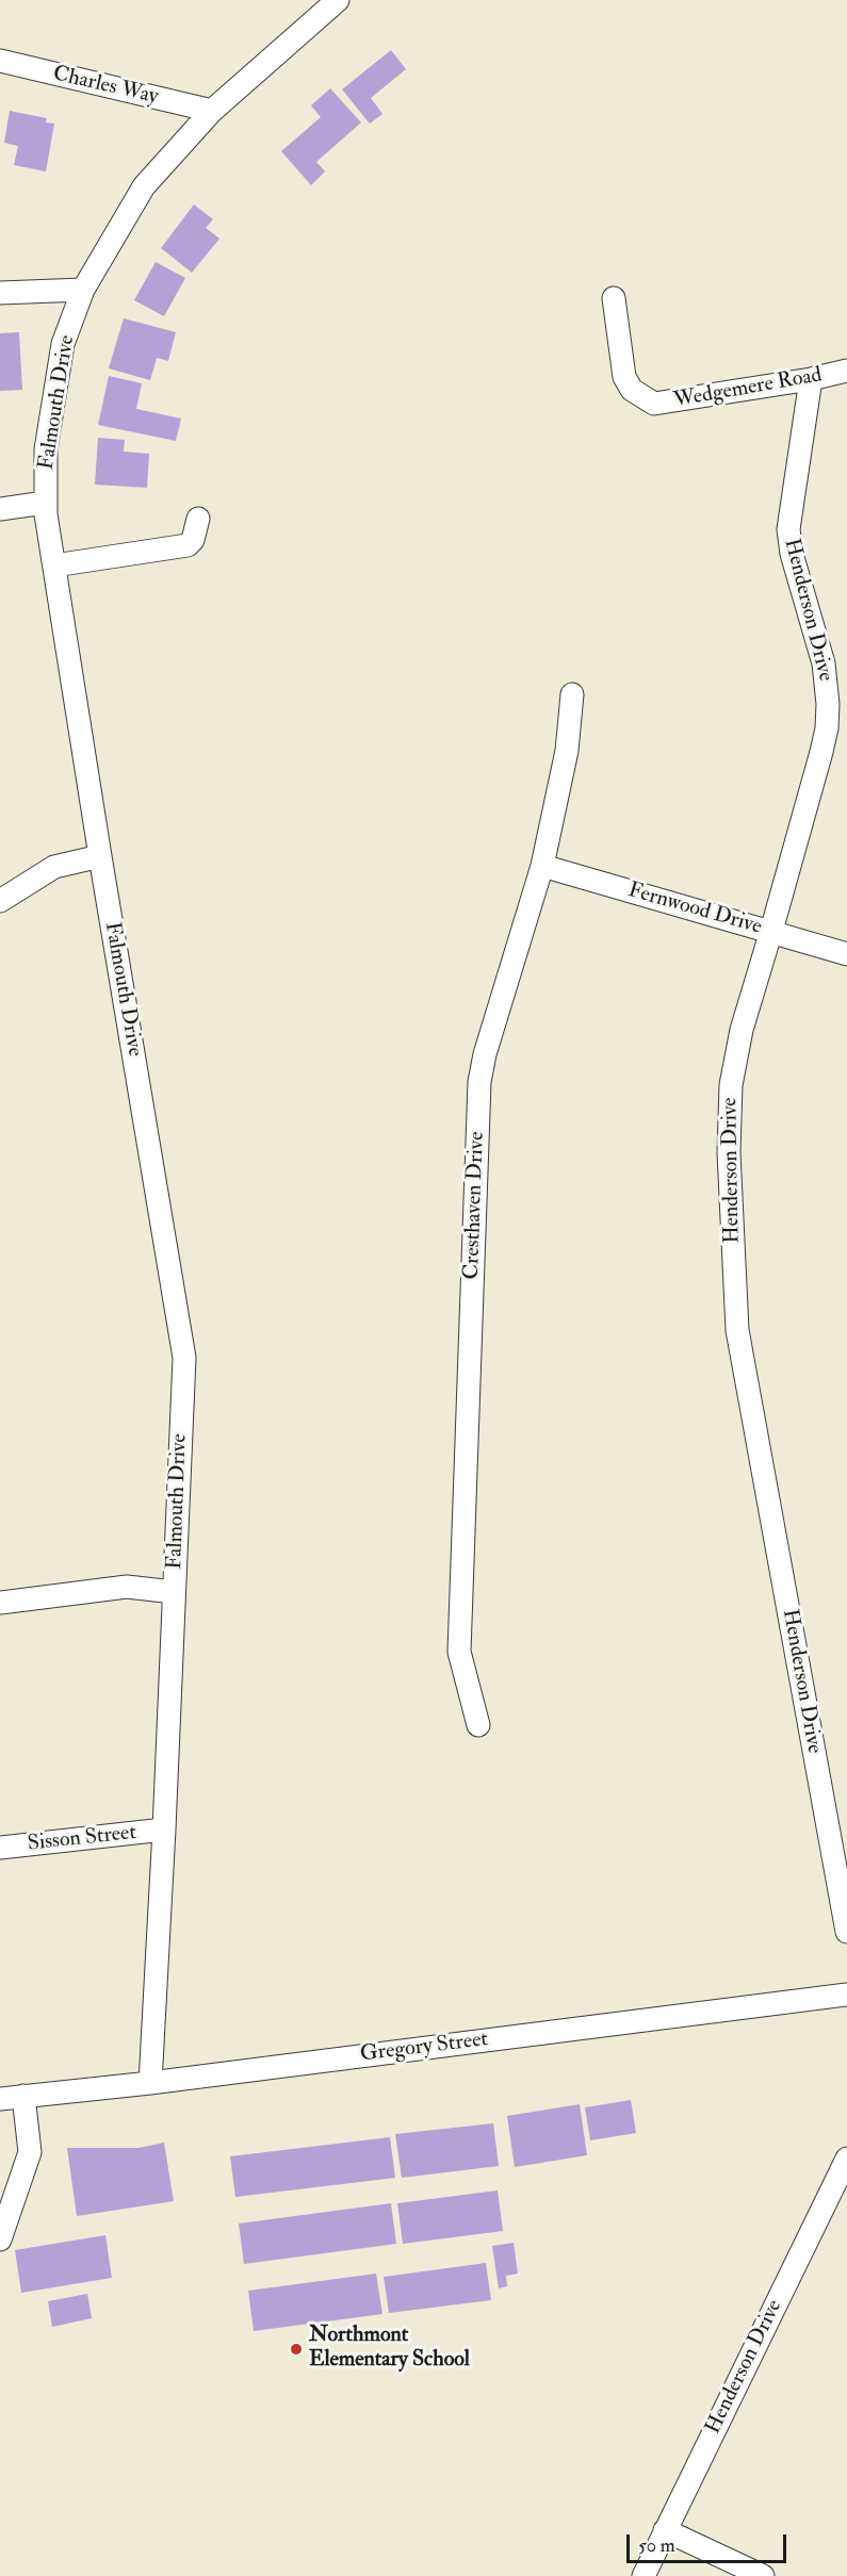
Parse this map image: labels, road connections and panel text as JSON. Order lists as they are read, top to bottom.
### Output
{
  "streets": {
    "street": [
      "Charles Way",
      "Wedgemere Road",
      "Falmouth Drive",
      "Henderson Drive",
      "Fernwood Drive",
      "Cresthaven Drive",
      "Sisson Street",
      "Gregory Street"
    ]
  },
  "crossings": [
    ["Charles Way", "Falmouth Drive"],
    ["Wedgemere Road", "Henderson Drive"],
    ["Falmouth Drive", "Sisson Street"],
    ["Falmouth Drive", "Gregory Street"],
    ["Henderson Drive", "Fernwood Drive"],
    ["Fernwood Drive", "Cresthaven Drive"]
  ],
  "places": ["Northmont Elementary School"],
  "scale_bar": "50 m"
}
